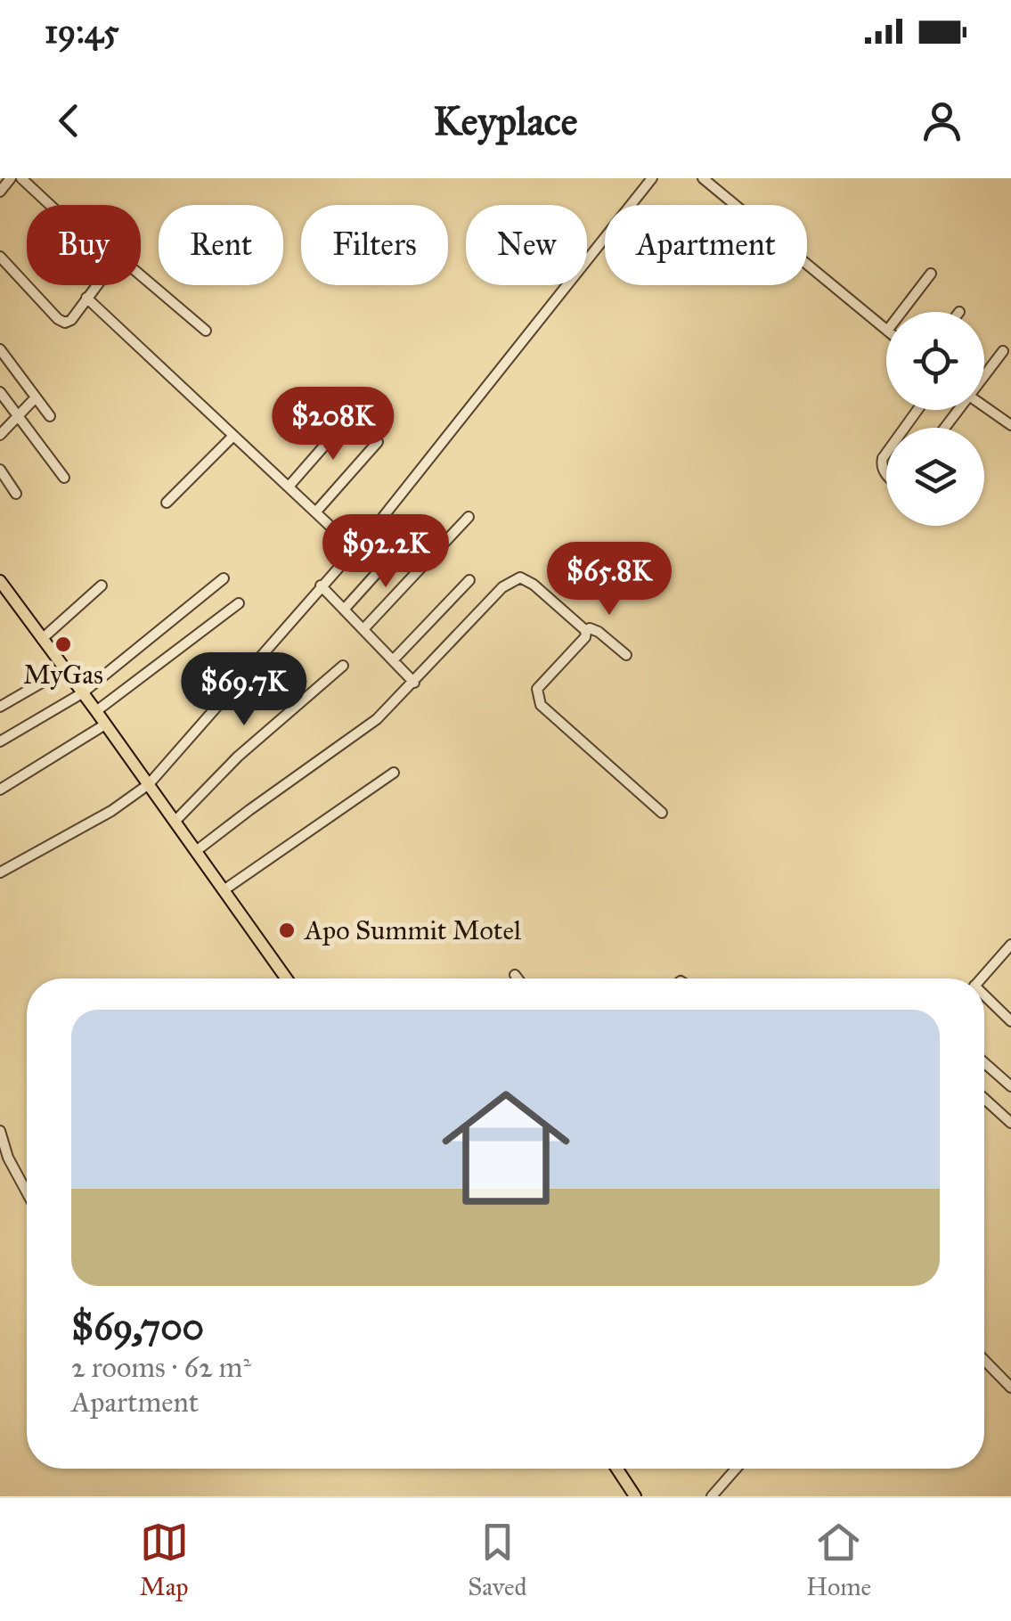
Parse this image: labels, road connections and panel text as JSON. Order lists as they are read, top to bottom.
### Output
{
  "places": ["MyGas", "Apo Summit Motel"],
  "page": {
    "status": "19:45",
    "header": "Keyplace",
    "chip": [
      "Buy",
      "Rent",
      "Filters",
      "New",
      "Apartment"
    ],
    "price": [
      "$208K",
      "$92.2K",
      "$65.8K",
      "$69.7K"
    ],
    "list": [
      {
        "name": "$69,700",
        "note": "2 rooms · 62 m² · Apartment"
      }
    ],
    "tabs": ["Map", "Saved", "Home"]
  }
}
